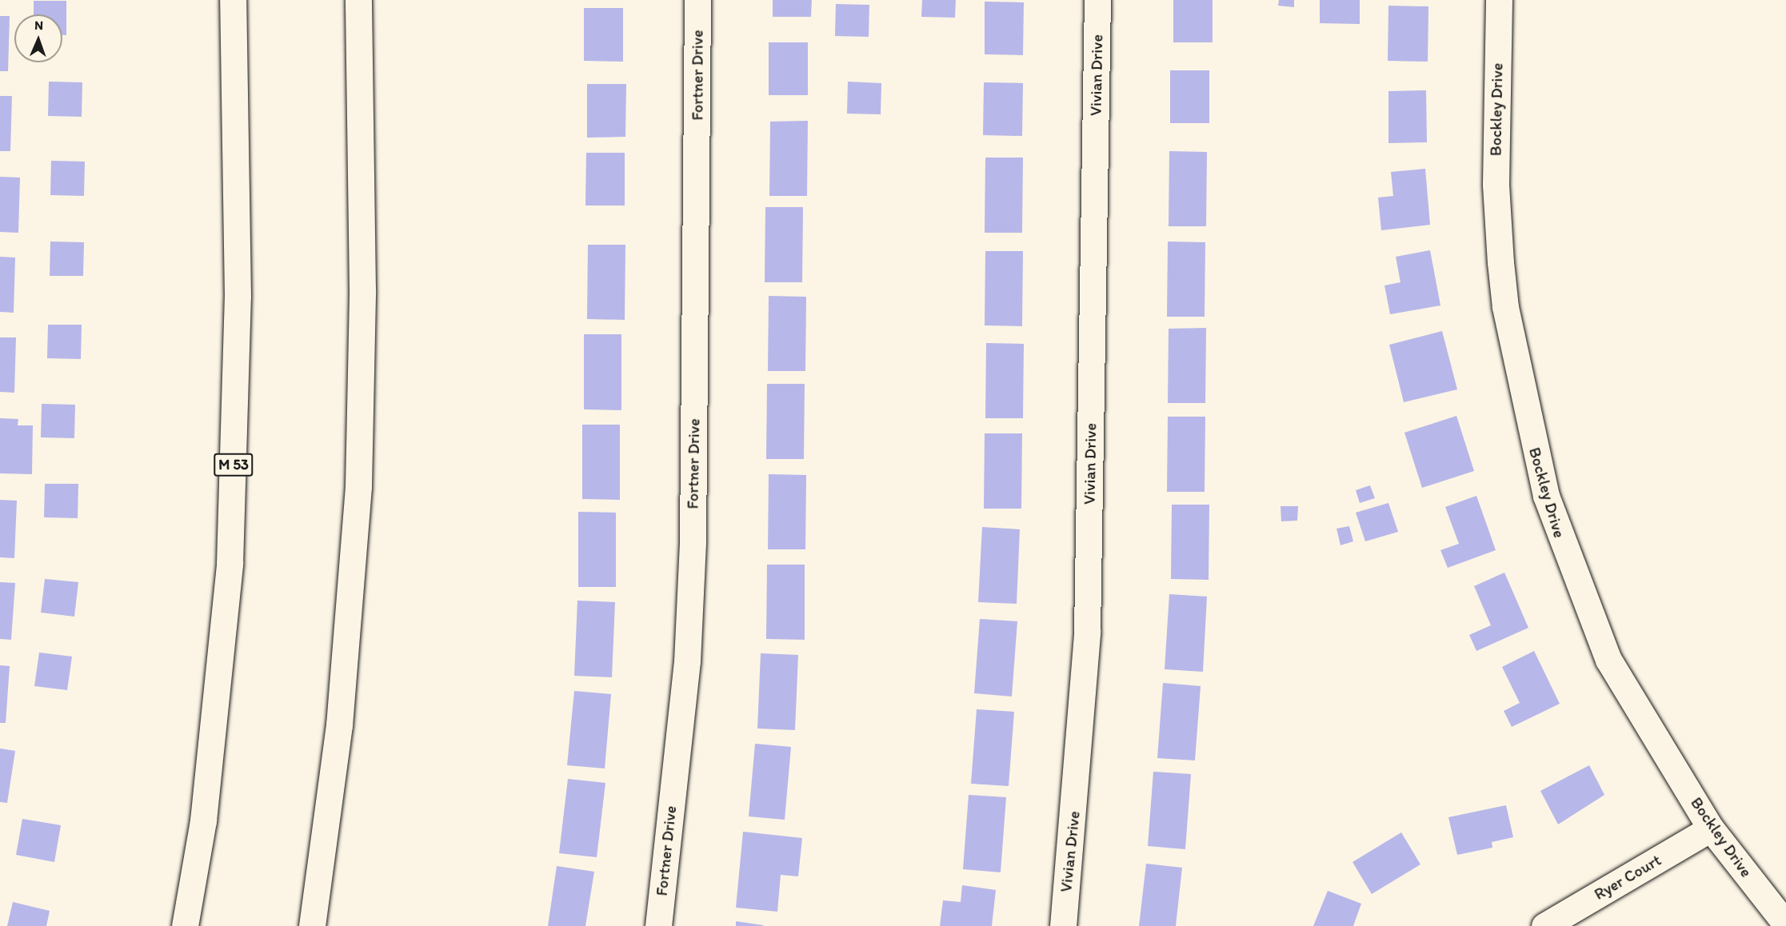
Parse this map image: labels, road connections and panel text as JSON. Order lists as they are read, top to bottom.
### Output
{
  "streets": {
    "main road": [
      "Fortner Drive",
      "Vivian Drive",
      "Bockley Drive",
      "M 53",
      "Ryer Court"
    ]
  },
  "crossings": [
    ["Bockley Drive", "Ryer Court"]
  ],
  "north": "top"
}
